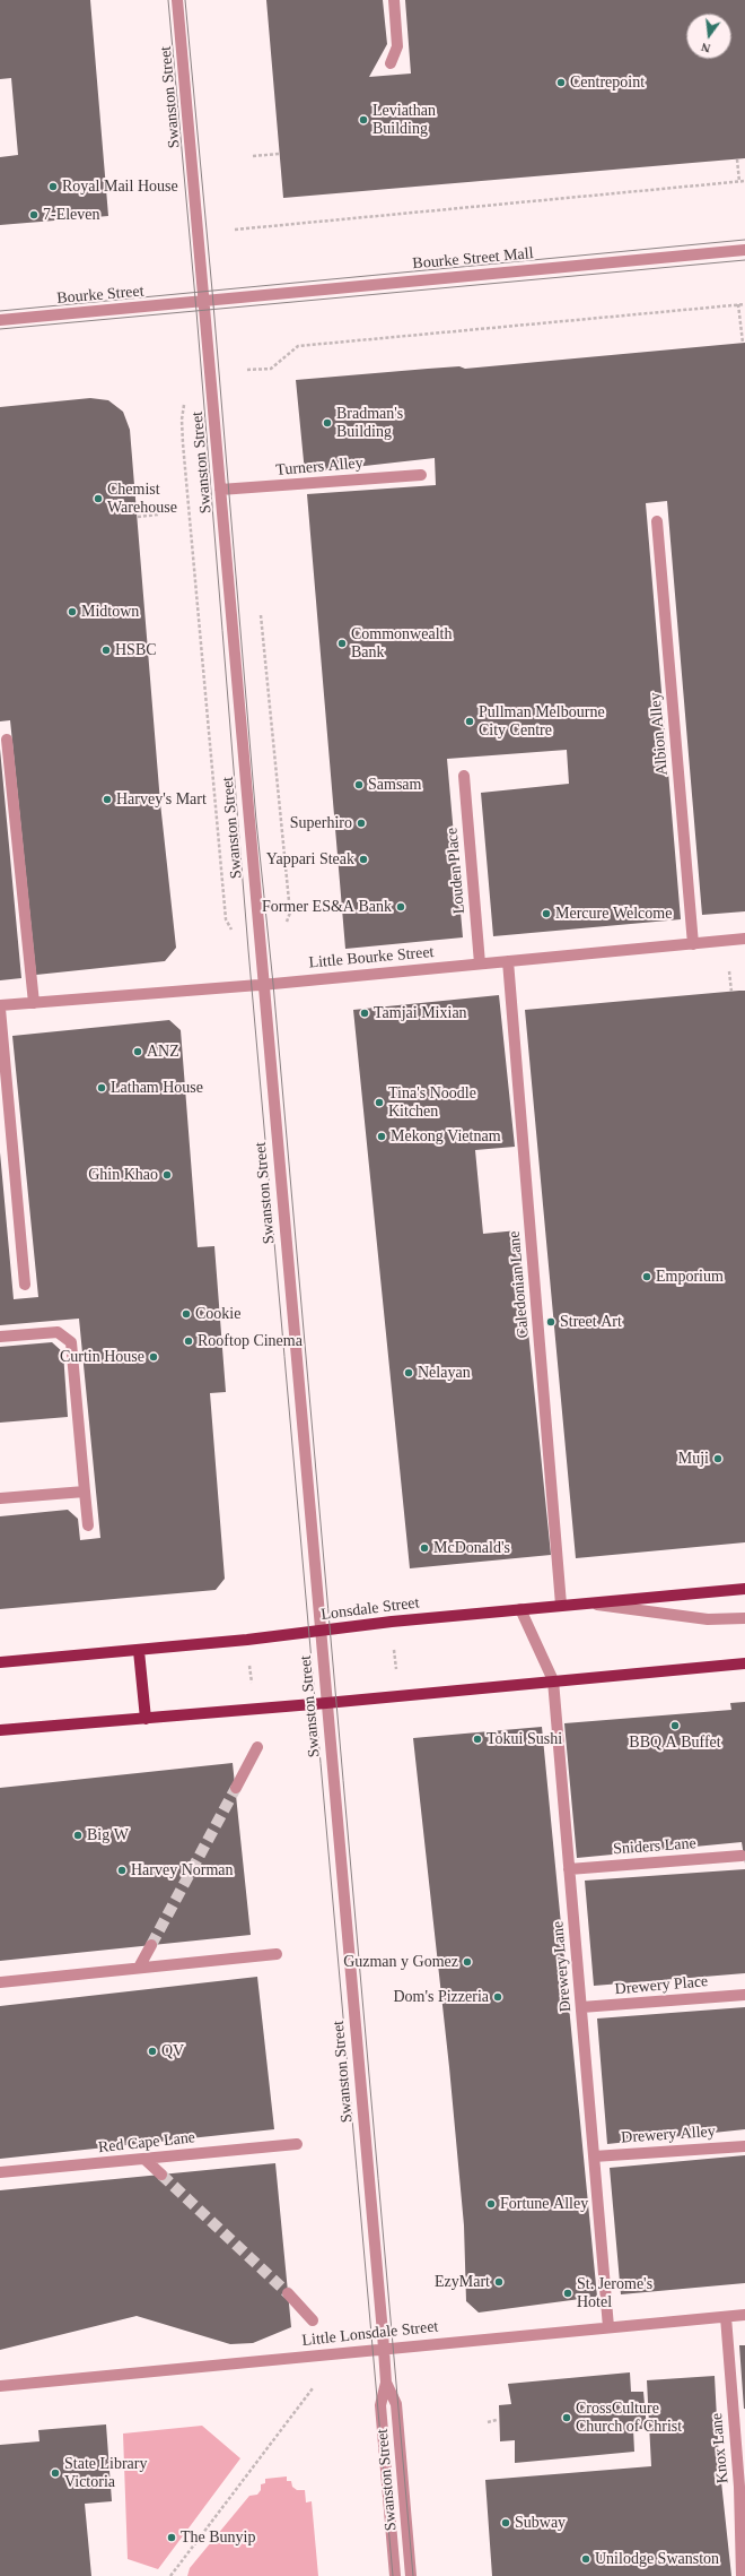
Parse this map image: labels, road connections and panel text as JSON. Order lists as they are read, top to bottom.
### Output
{
  "streets": {
    "main road": ["Lonsdale Street"],
    "street": [
      "Swanston Street",
      "Bourke Street Mall",
      "Bourke Street",
      "Turners Alley",
      "Albion Alley",
      "Louden Place",
      "Little Bourke Street",
      "Caledonian Lane",
      "Sniders Lane",
      "Drewery Lane",
      "Drewery Place",
      "Drewery Alley",
      "Red Cape Lane",
      "Little Lonsdale Street",
      "Knox Lane"
    ]
  },
  "crossings": [
    ["Swanston Street", "Bourke Street Mall"],
    ["Swanston Street", "Bourke Street"],
    ["Swanston Street", "Turners Alley"],
    ["Swanston Street", "Little Bourke Street"],
    ["Swanston Street", "Lonsdale Street"],
    ["Swanston Street", "Little Lonsdale Street"],
    ["Bourke Street Mall", "Bourke Street"],
    ["Albion Alley", "Little Bourke Street"],
    ["Louden Place", "Little Bourke Street"],
    ["Little Bourke Street", "Caledonian Lane"],
    ["Caledonian Lane", "Lonsdale Street"],
    ["Lonsdale Street", "Drewery Lane"],
    ["Sniders Lane", "Drewery Lane"],
    ["Drewery Lane", "Drewery Place"],
    ["Drewery Lane", "Drewery Alley"],
    ["Drewery Lane", "Little Lonsdale Street"],
    ["Little Lonsdale Street", "Knox Lane"]
  ],
  "places": [
    "Centrepoint",
    "Leviathan Building",
    "Royal Mail House",
    "7-Eleven",
    "Bradman's Building",
    "Chemist Warehouse",
    "Midtown",
    "Commonwealth Bank",
    "HSBC",
    "Pullman Melbourne City Centre",
    "Samsam",
    "Harvey's Mart",
    "Superhiro",
    "Yappari Steak",
    "Former ES&A Bank",
    "Mercure Welcome",
    "Tamjai Mixian",
    "ANZ",
    "Latham House",
    "Tina's Noodle Kitchen",
    "Mekong Vietnam",
    "Ghin Khao",
    "Emporium",
    "Cookie",
    "Street Art",
    "Rooftop Cinema",
    "Curtin House",
    "Nelayan",
    "Muji",
    "McDonald's",
    "BBQ A Buffet",
    "Tokui Sushi",
    "Big W",
    "Harvey Norman",
    "Guzman y Gomez",
    "Dom's Pizzeria",
    "QV",
    "Fortune Alley",
    "EzyMart",
    "St. Jerome's Hotel",
    "CrossCulture Church of Christ",
    "State Library Victoria",
    "Subway",
    "The Bunyip",
    "Unilodge Swanston"
  ],
  "north": "bottom"
}
